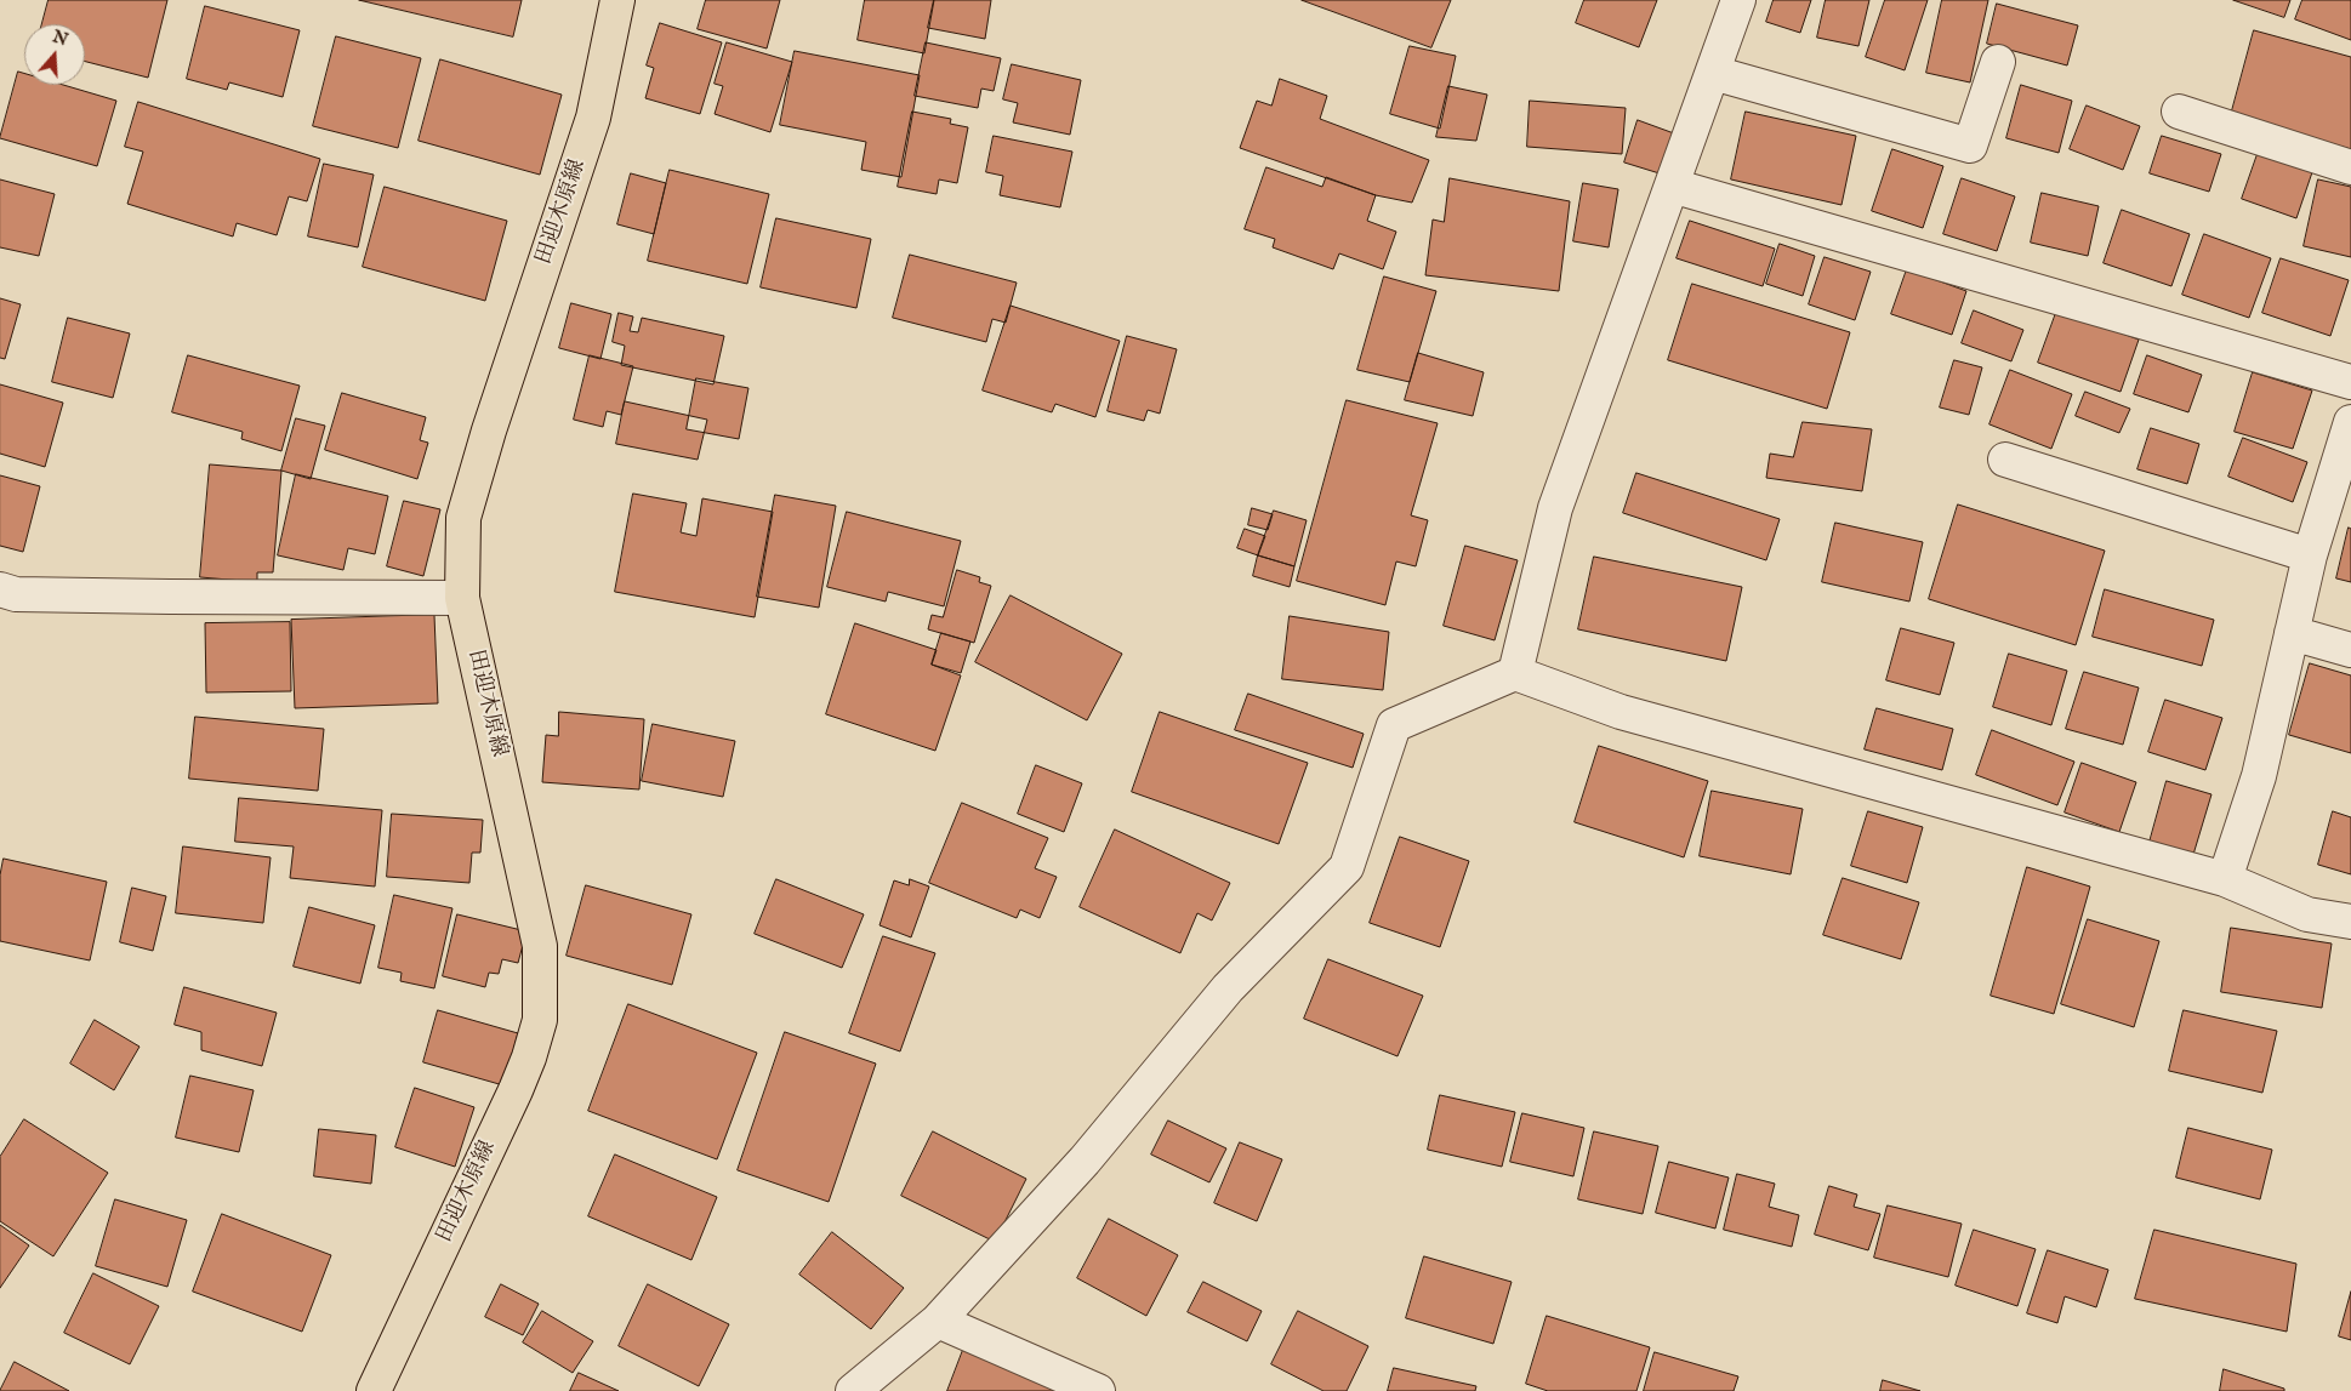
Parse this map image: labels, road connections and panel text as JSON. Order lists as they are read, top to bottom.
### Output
{
  "streets": {
    "main road": ["田迎木原線"]
  },
  "north": "top"
}
